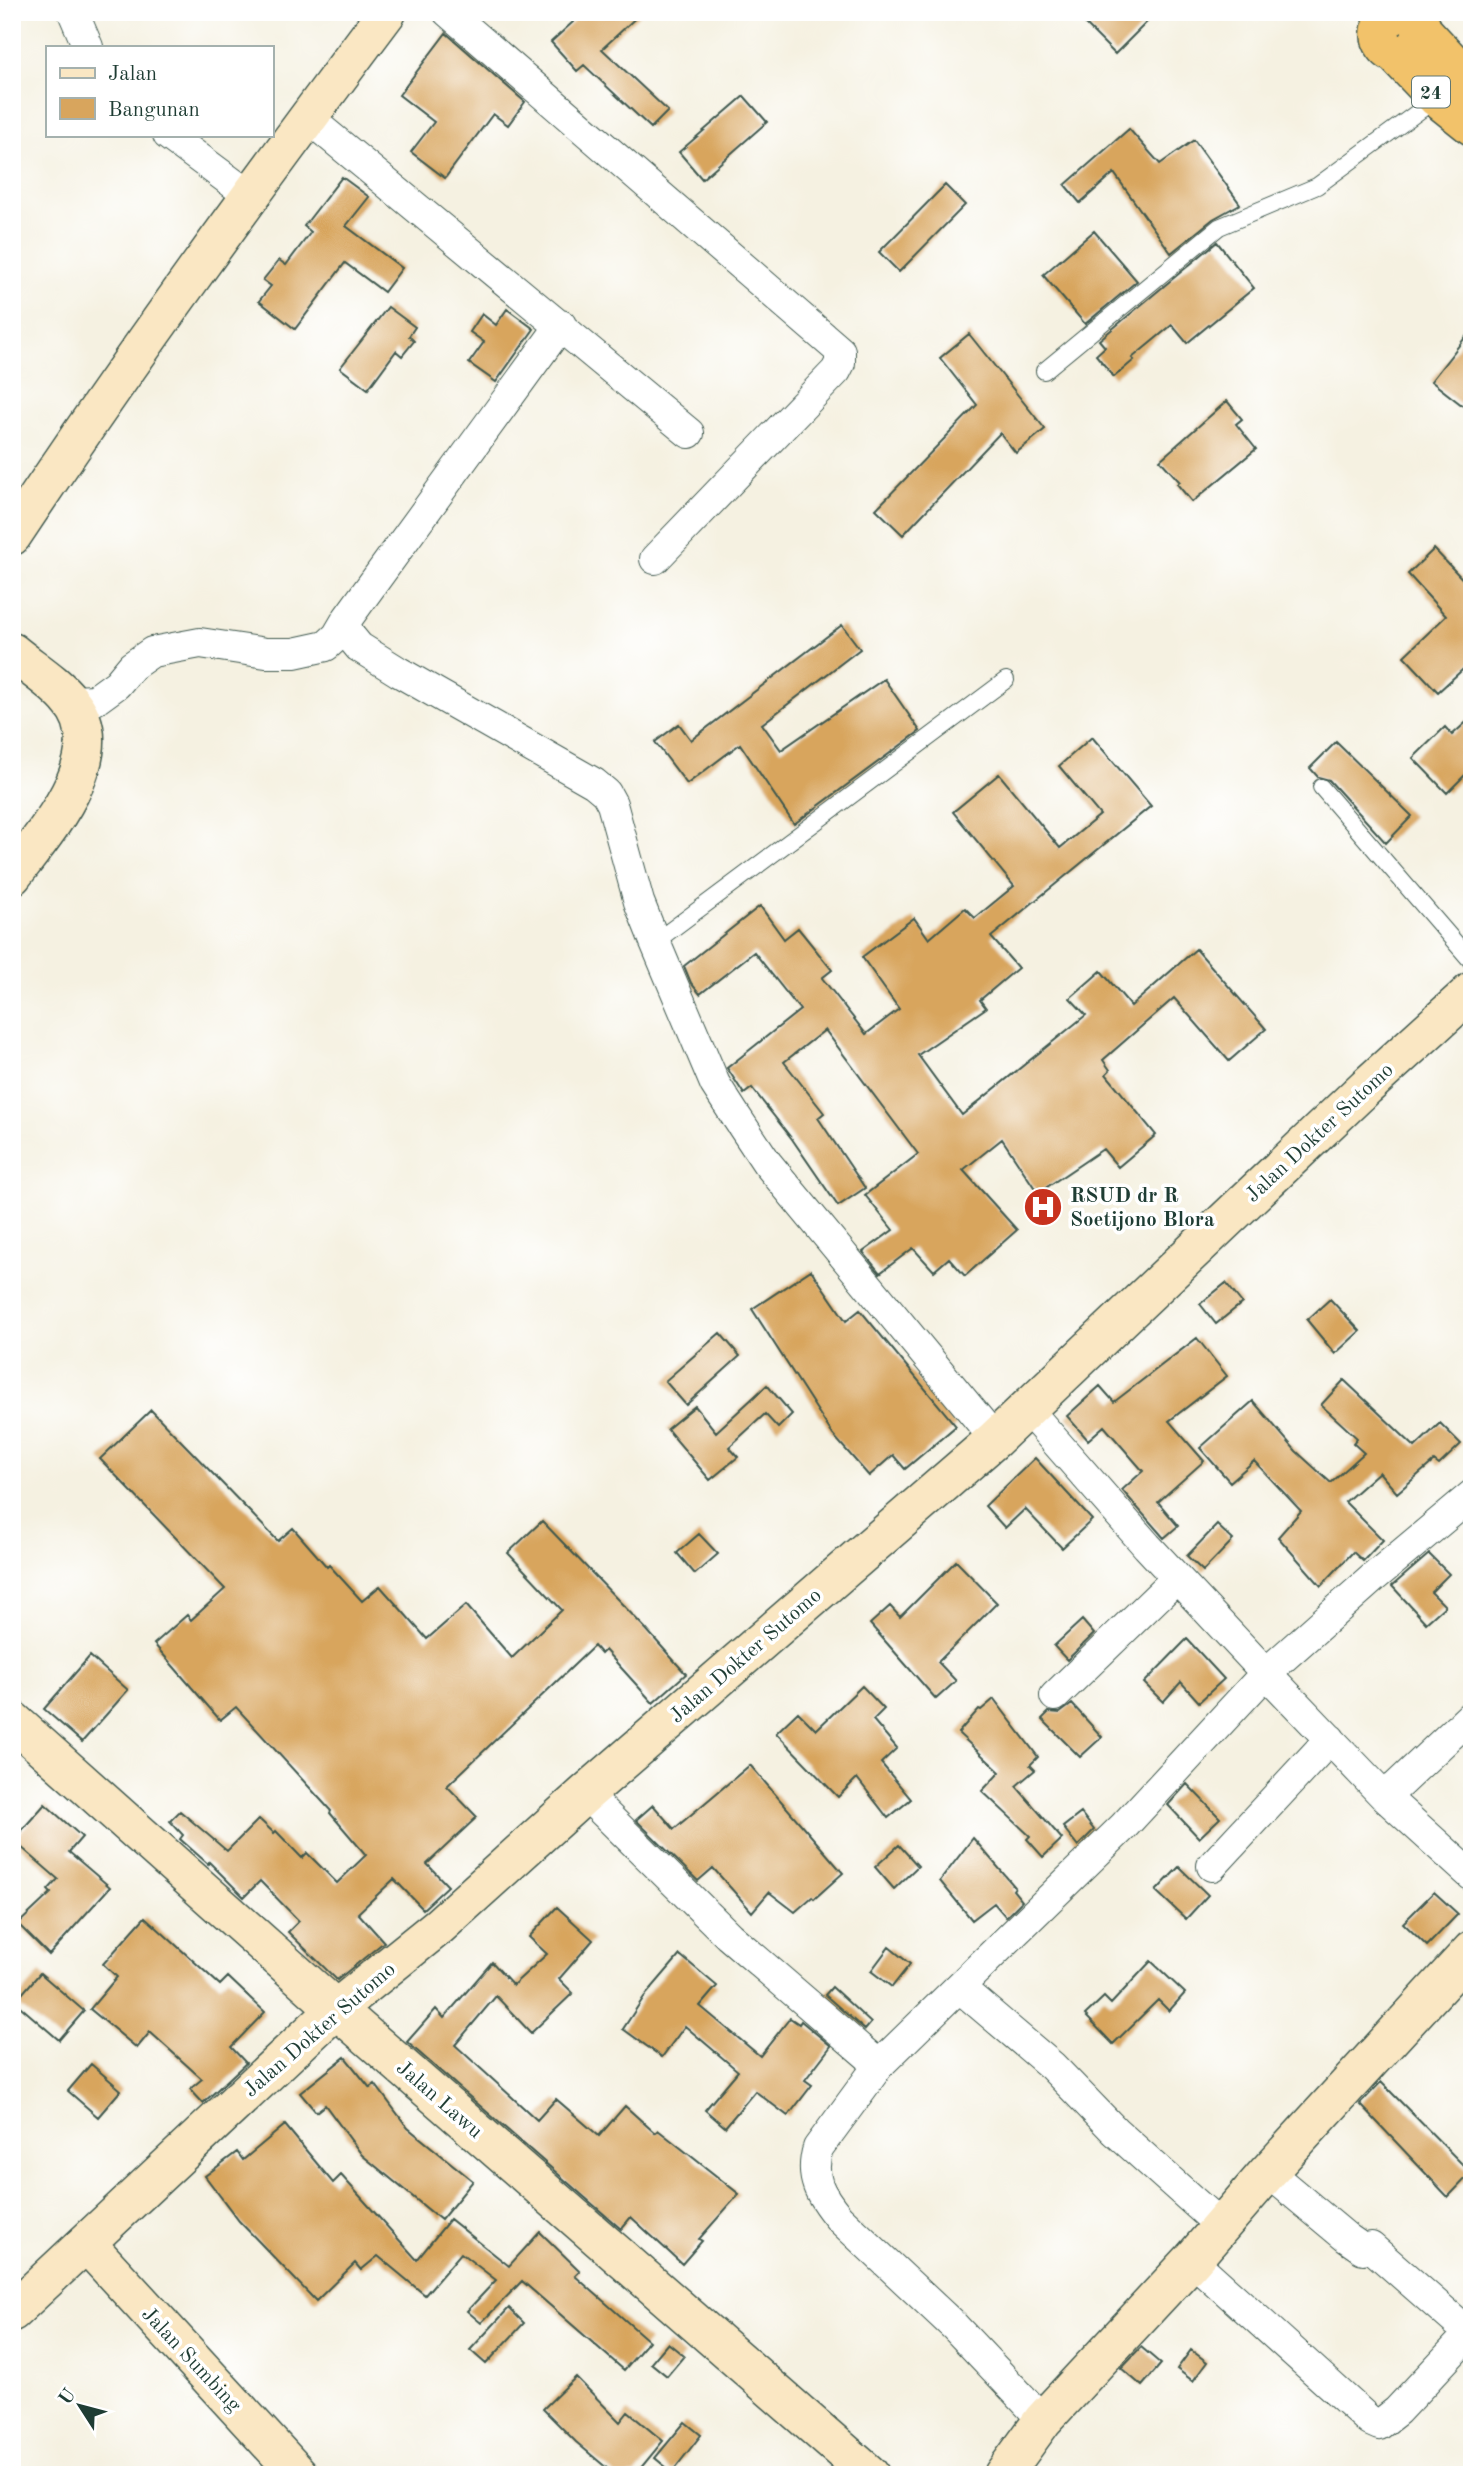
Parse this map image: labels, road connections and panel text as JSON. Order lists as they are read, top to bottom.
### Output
{
  "streets": {
    "highway": ["24"],
    "main road": ["Jalan Dokter Sutomo", "Jalan Lawu", "Jalan Sumbing"]
  },
  "crossings": [
    ["Jalan Dokter Sutomo", "Jalan Lawu"],
    ["Jalan Dokter Sutomo", "Jalan Sumbing"]
  ],
  "places": {
    "hospital": ["RSUD dr R Soetijono Blora"]
  },
  "legend": ["Jalan", "Bangunan"],
  "north": "top left"
}
